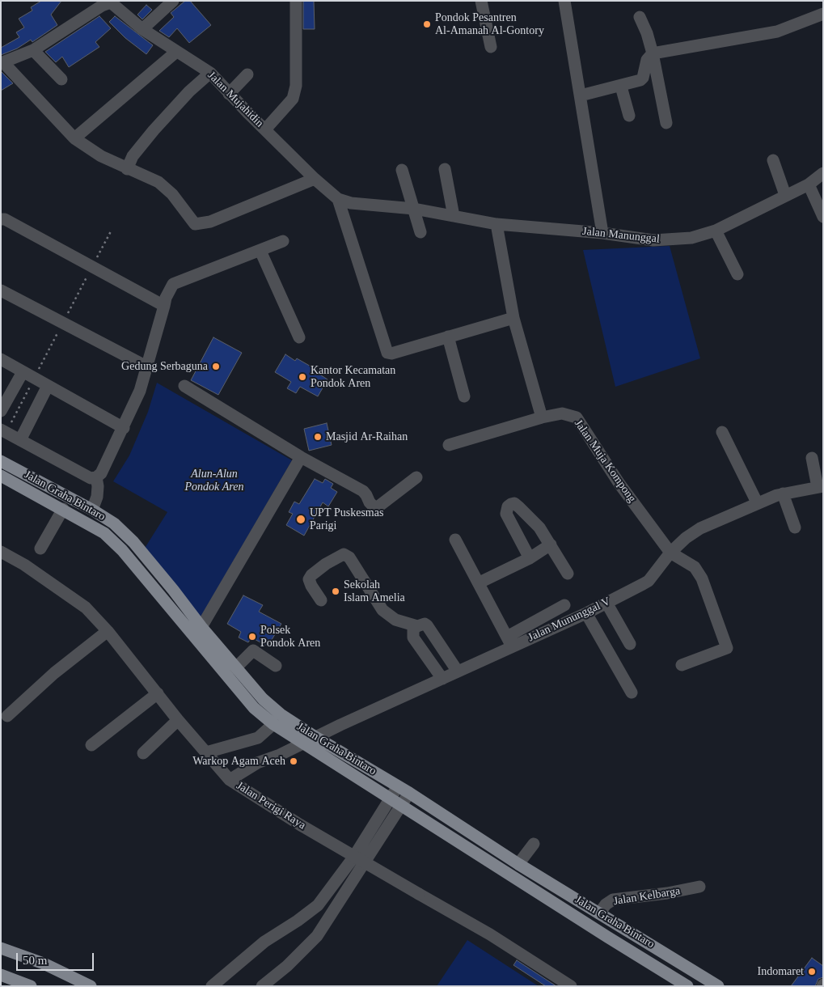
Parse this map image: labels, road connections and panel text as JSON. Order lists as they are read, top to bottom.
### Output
{
  "streets": {
    "main road": ["Jalan Graha Bintaro"],
    "street": [
      "Jalan Mujahidin",
      "Jalan Manunggal",
      "Jalan Muja Kompong",
      "Jalan Mununggal V",
      "Jalan Perigi Raya",
      "Jalan Kelbarga"
    ]
  },
  "crossings": [
    ["Jalan Mujahidin", "Jalan Manunggal"],
    ["Jalan Muja Kompong", "Jalan Mununggal V"],
    ["Jalan Graha Bintaro", "Jalan Mununggal V"],
    ["Jalan Graha Bintaro", "Jalan Kelbarga"],
    ["Jalan Mununggal V", "Jalan Perigi Raya"]
  ],
  "parks": ["Alun-Alun Pondok Aren"],
  "places": [
    "Pondok Pesantren Al-Amanah Al-Gontory",
    "Gedung Serbaguna",
    "Kantor Kecamatan Pondok Aren",
    "Masjid Ar-Raihan",
    "UPT Puskesmas Parigi",
    "Sekolah Islam Amelia",
    "Polsek Pondok Aren",
    "Warkop Agam Aceh",
    "Indomaret"
  ],
  "scale_bar": "50 m"
}
